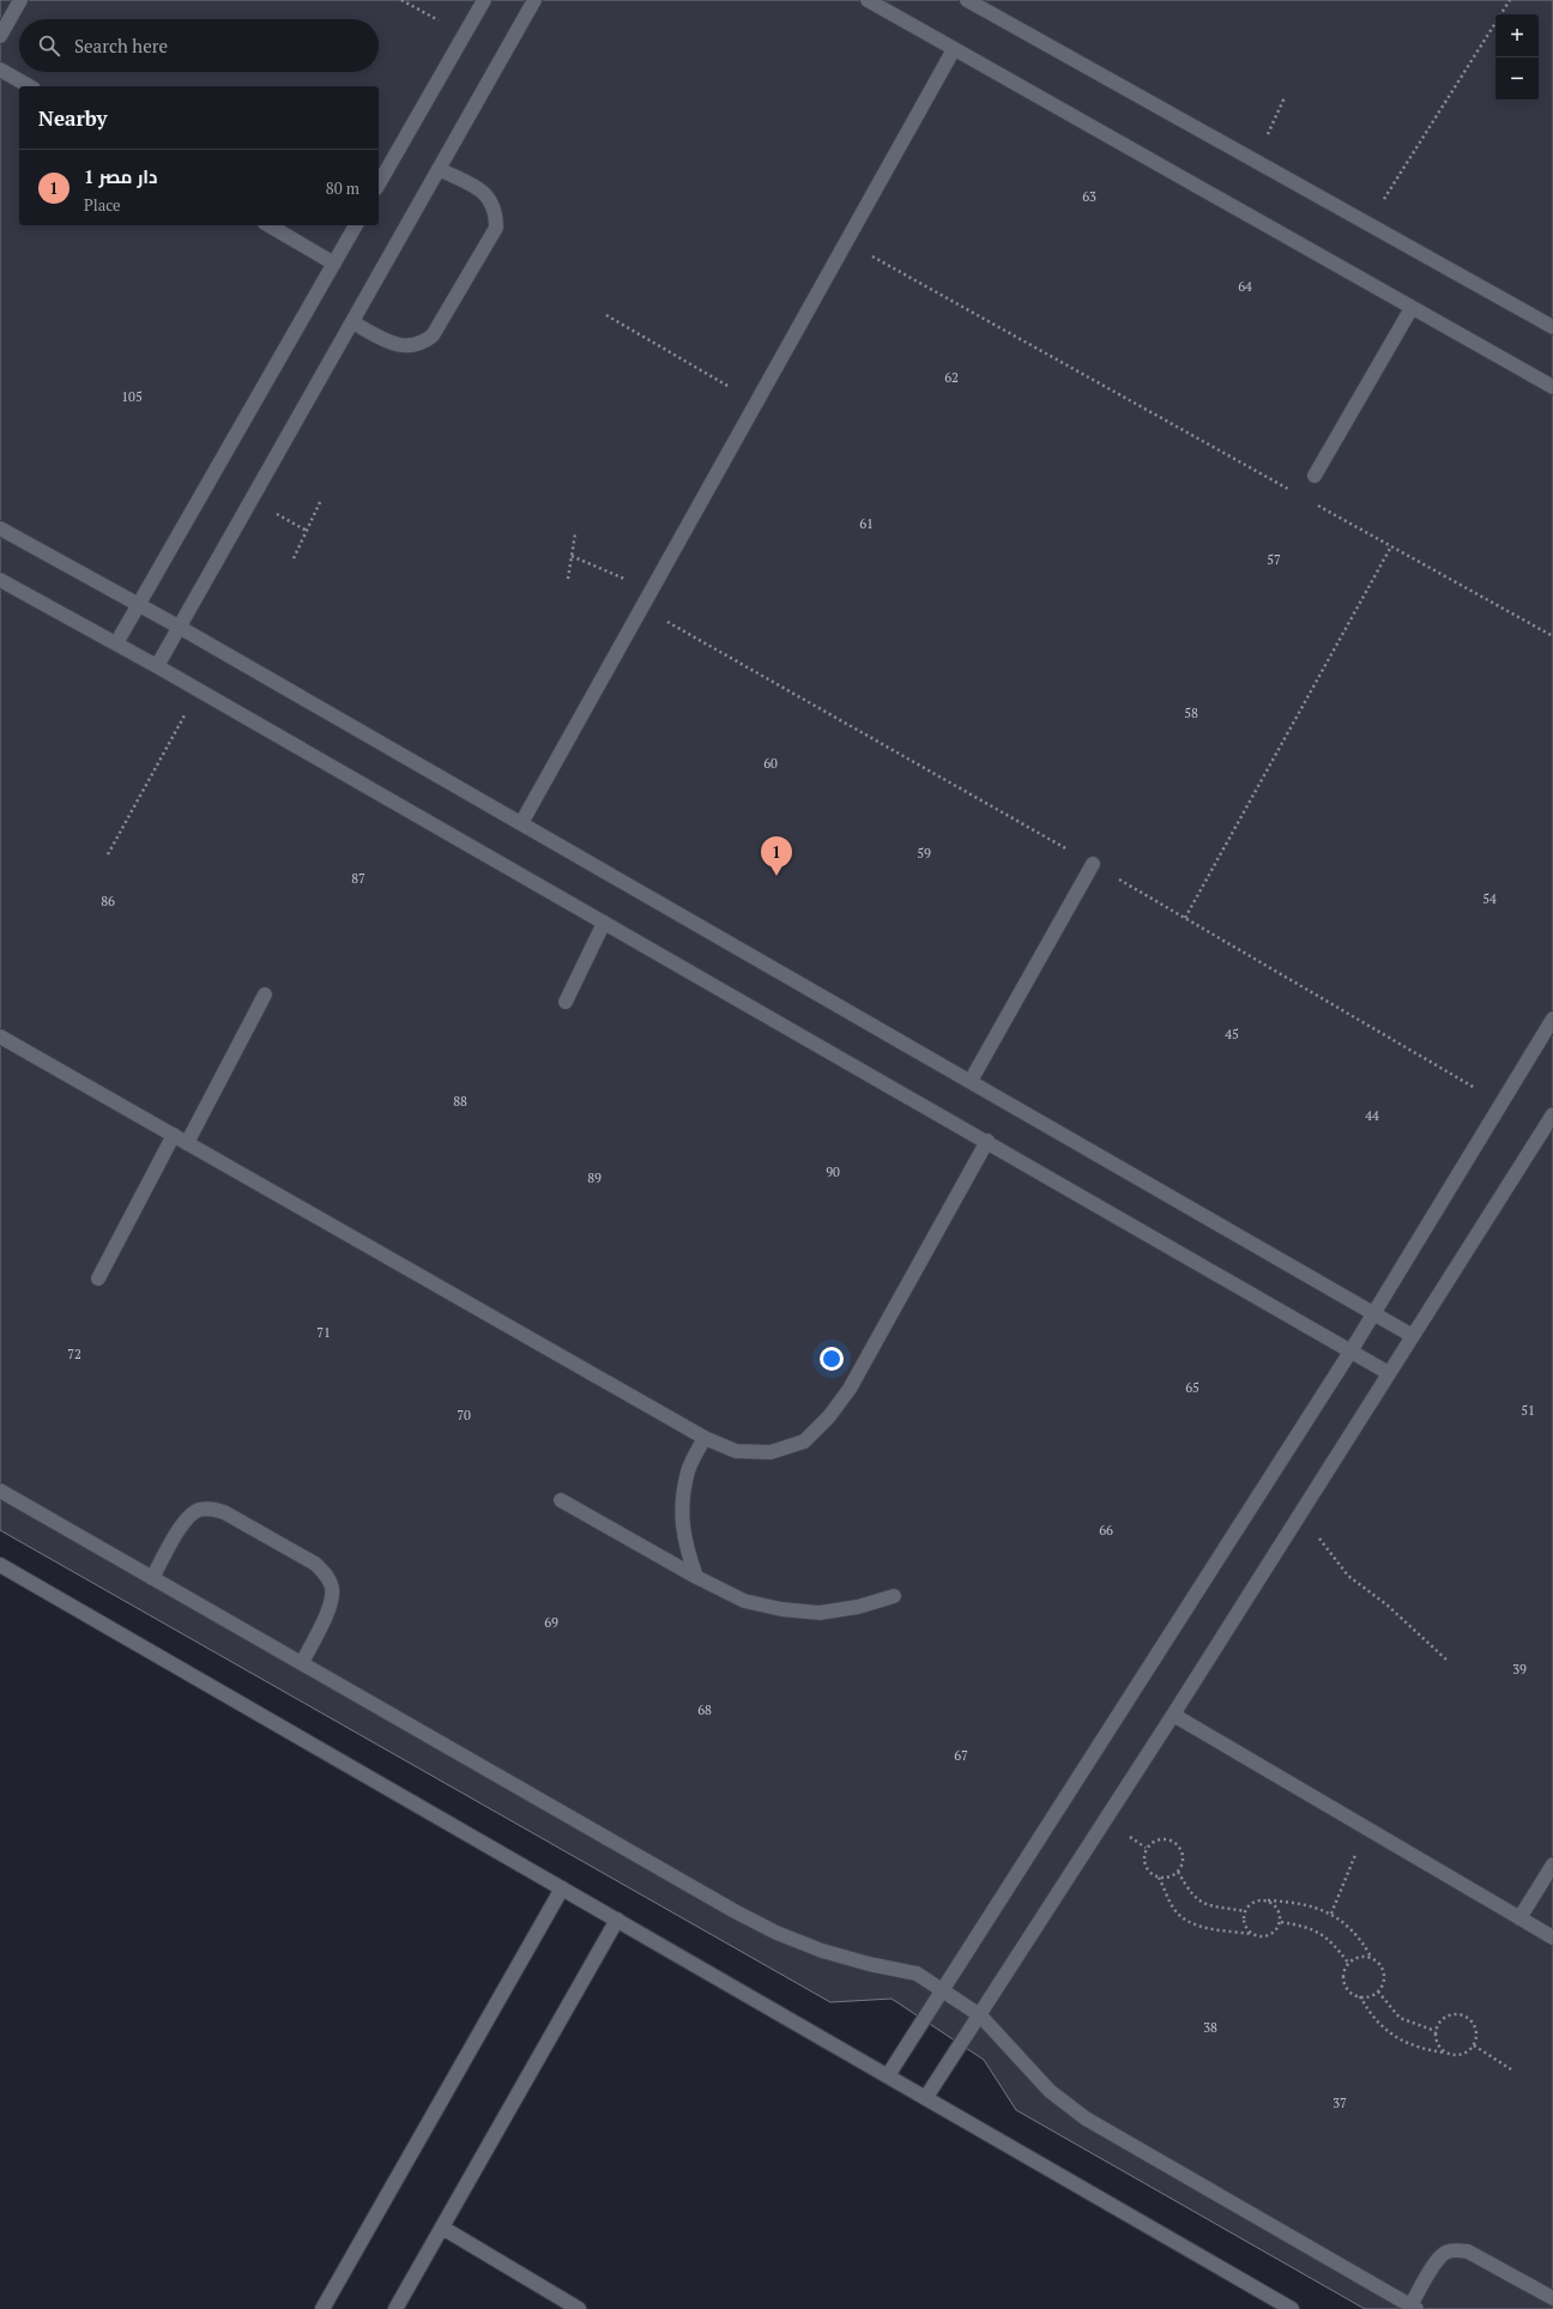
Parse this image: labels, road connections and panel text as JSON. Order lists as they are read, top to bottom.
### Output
{
  "house_numbers": [
    "63",
    "64",
    "62",
    "105",
    "61",
    "57",
    "58",
    "60",
    "59",
    "87",
    "54",
    "86",
    "45",
    "88",
    "44",
    "90",
    "89",
    "71",
    "72",
    "65",
    "51",
    "70",
    "66",
    "69",
    "39",
    "68",
    "67",
    "38",
    "37"
  ],
  "page": {
    "map_buttons": ["+", "−"],
    "search": "Search here",
    "heading": "Nearby",
    "list": [
      {
        "mark": "1",
        "name": "دار مصر 1",
        "note": "Place",
        "value": "80 m"
      }
    ],
    "pins": "1"
  }
}
